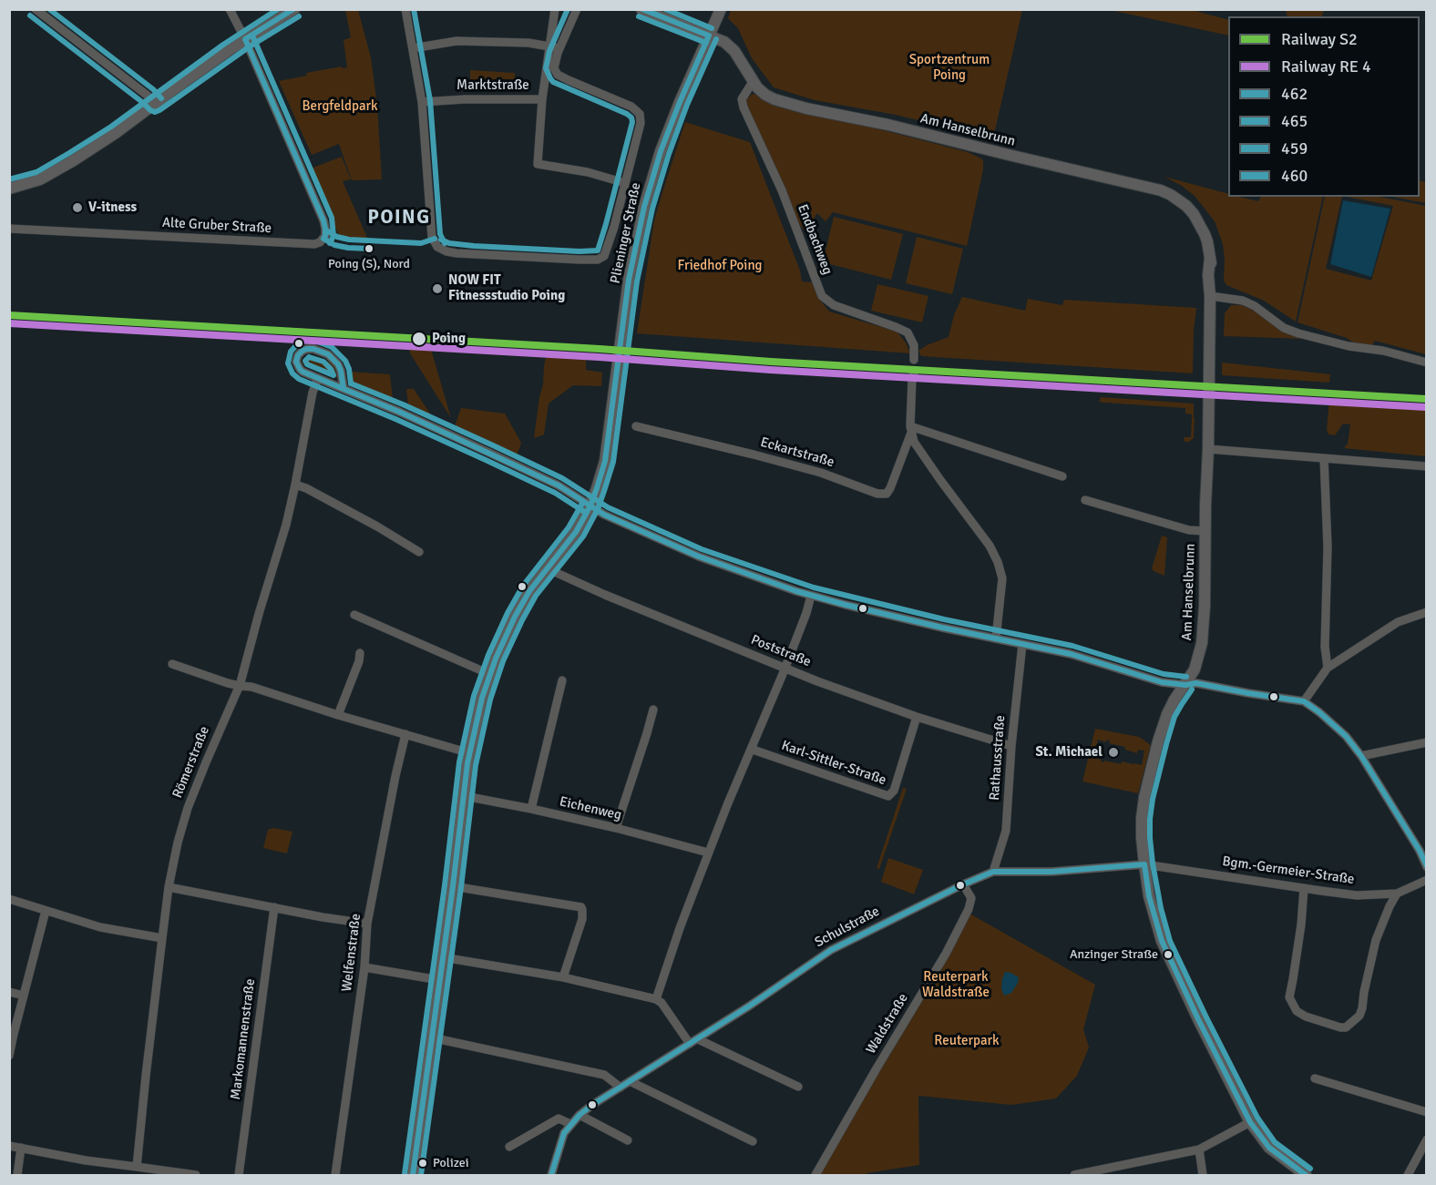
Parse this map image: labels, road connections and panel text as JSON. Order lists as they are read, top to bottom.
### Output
{
  "streets": {
    "street": [
      "Marktstraße",
      "Am Hanselbrunn",
      "Alte Gruber Straße",
      "Plieninger Straße",
      "Endbachweg",
      "Eckartstraße",
      "Poststraße",
      "Rathausstraße",
      "Römerstraße",
      "Karl-Sittler-Straße",
      "Eichenweg",
      "Bgm.-Germeier-Straße",
      "Schulstraße",
      "Welfenstraße",
      "Waldstraße",
      "Markomannenstraße"
    ]
  },
  "crossings": [
    ["Am Hanselbrunn", "Plieninger Straße"],
    ["Am Hanselbrunn", "Endbachweg"],
    ["Plieninger Straße", "Poststraße"],
    ["Plieninger Straße", "Eichenweg"],
    ["Poststraße", "Rathausstraße"],
    ["Poststraße", "Karl-Sittler-Straße"],
    ["Rathausstraße", "Schulstraße"],
    ["Bgm.-Germeier-Straße", "Schulstraße"],
    ["Schulstraße", "Waldstraße"]
  ],
  "districts": ["POING"],
  "parks": [
    "Sportzentrum Poing",
    "Bergfeldpark",
    "Friedhof Poing",
    "Reuterpark Waldstraße",
    "Reuterpark"
  ],
  "places": [
    "V-itness",
    "Poing (S), Nord",
    "NOW FIT Fitnessstudio Poing",
    "Poing",
    "St. Michael",
    "Anzinger Straße",
    "Polizei"
  ],
  "lines": [
    "transit line 462",
    "transit line 460",
    "transit line 465",
    "rail line S2",
    "transit line 459"
  ],
  "legend": [
    "Railway S2",
    "Railway RE 4",
    "462",
    "465",
    "459",
    "460"
  ]
}
